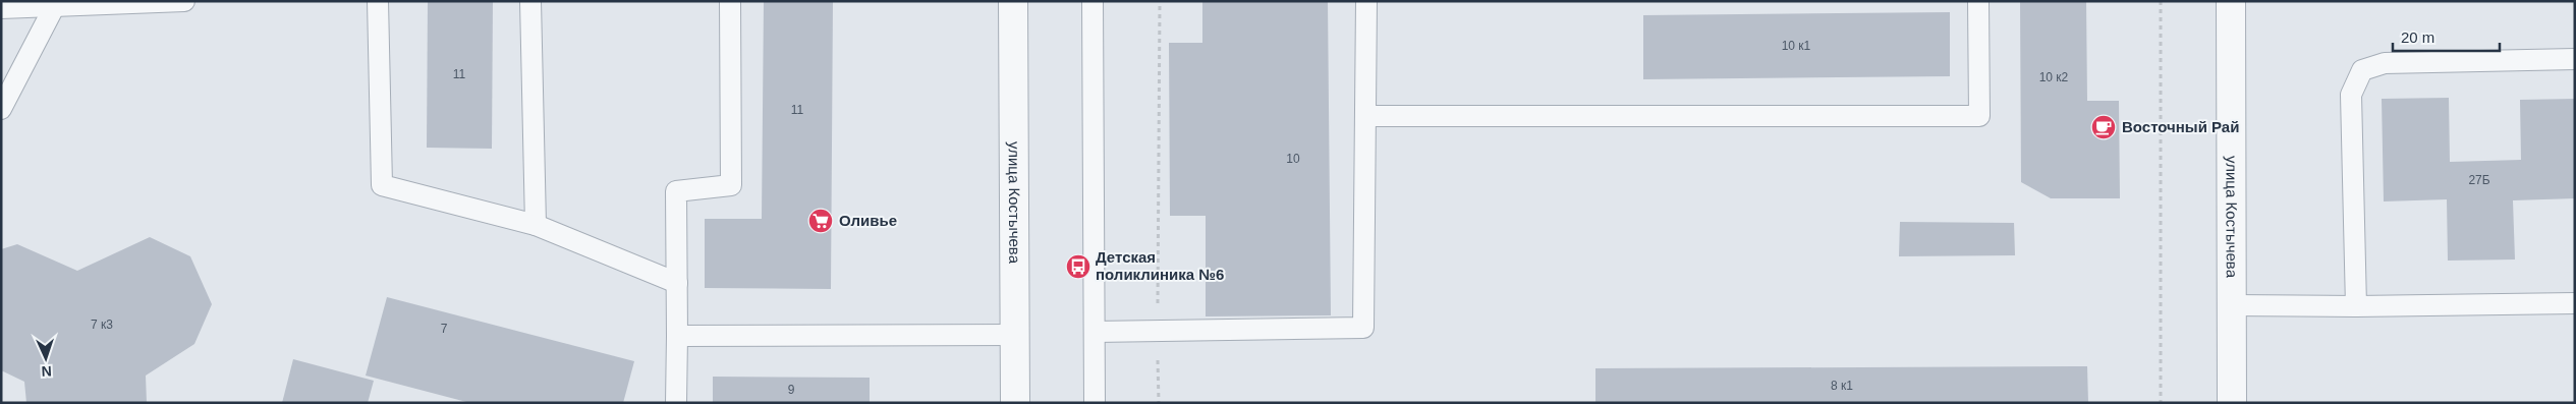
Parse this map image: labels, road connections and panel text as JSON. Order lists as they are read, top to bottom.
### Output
{
  "streets": {
    "street": ["улица Костычева"]
  },
  "places": {
    "cafe": ["Восточный Рай"],
    "supermarket": ["Оливье"],
    "bus stop": ["Детская поликлиника №6"]
  },
  "house_numbers": [
    "10 к1",
    "11",
    "10 к2",
    "11",
    "10",
    "27Б",
    "7 к3",
    "7",
    "8 к1",
    "9"
  ],
  "scale_bar": "20 m",
  "north": "bottom"
}
